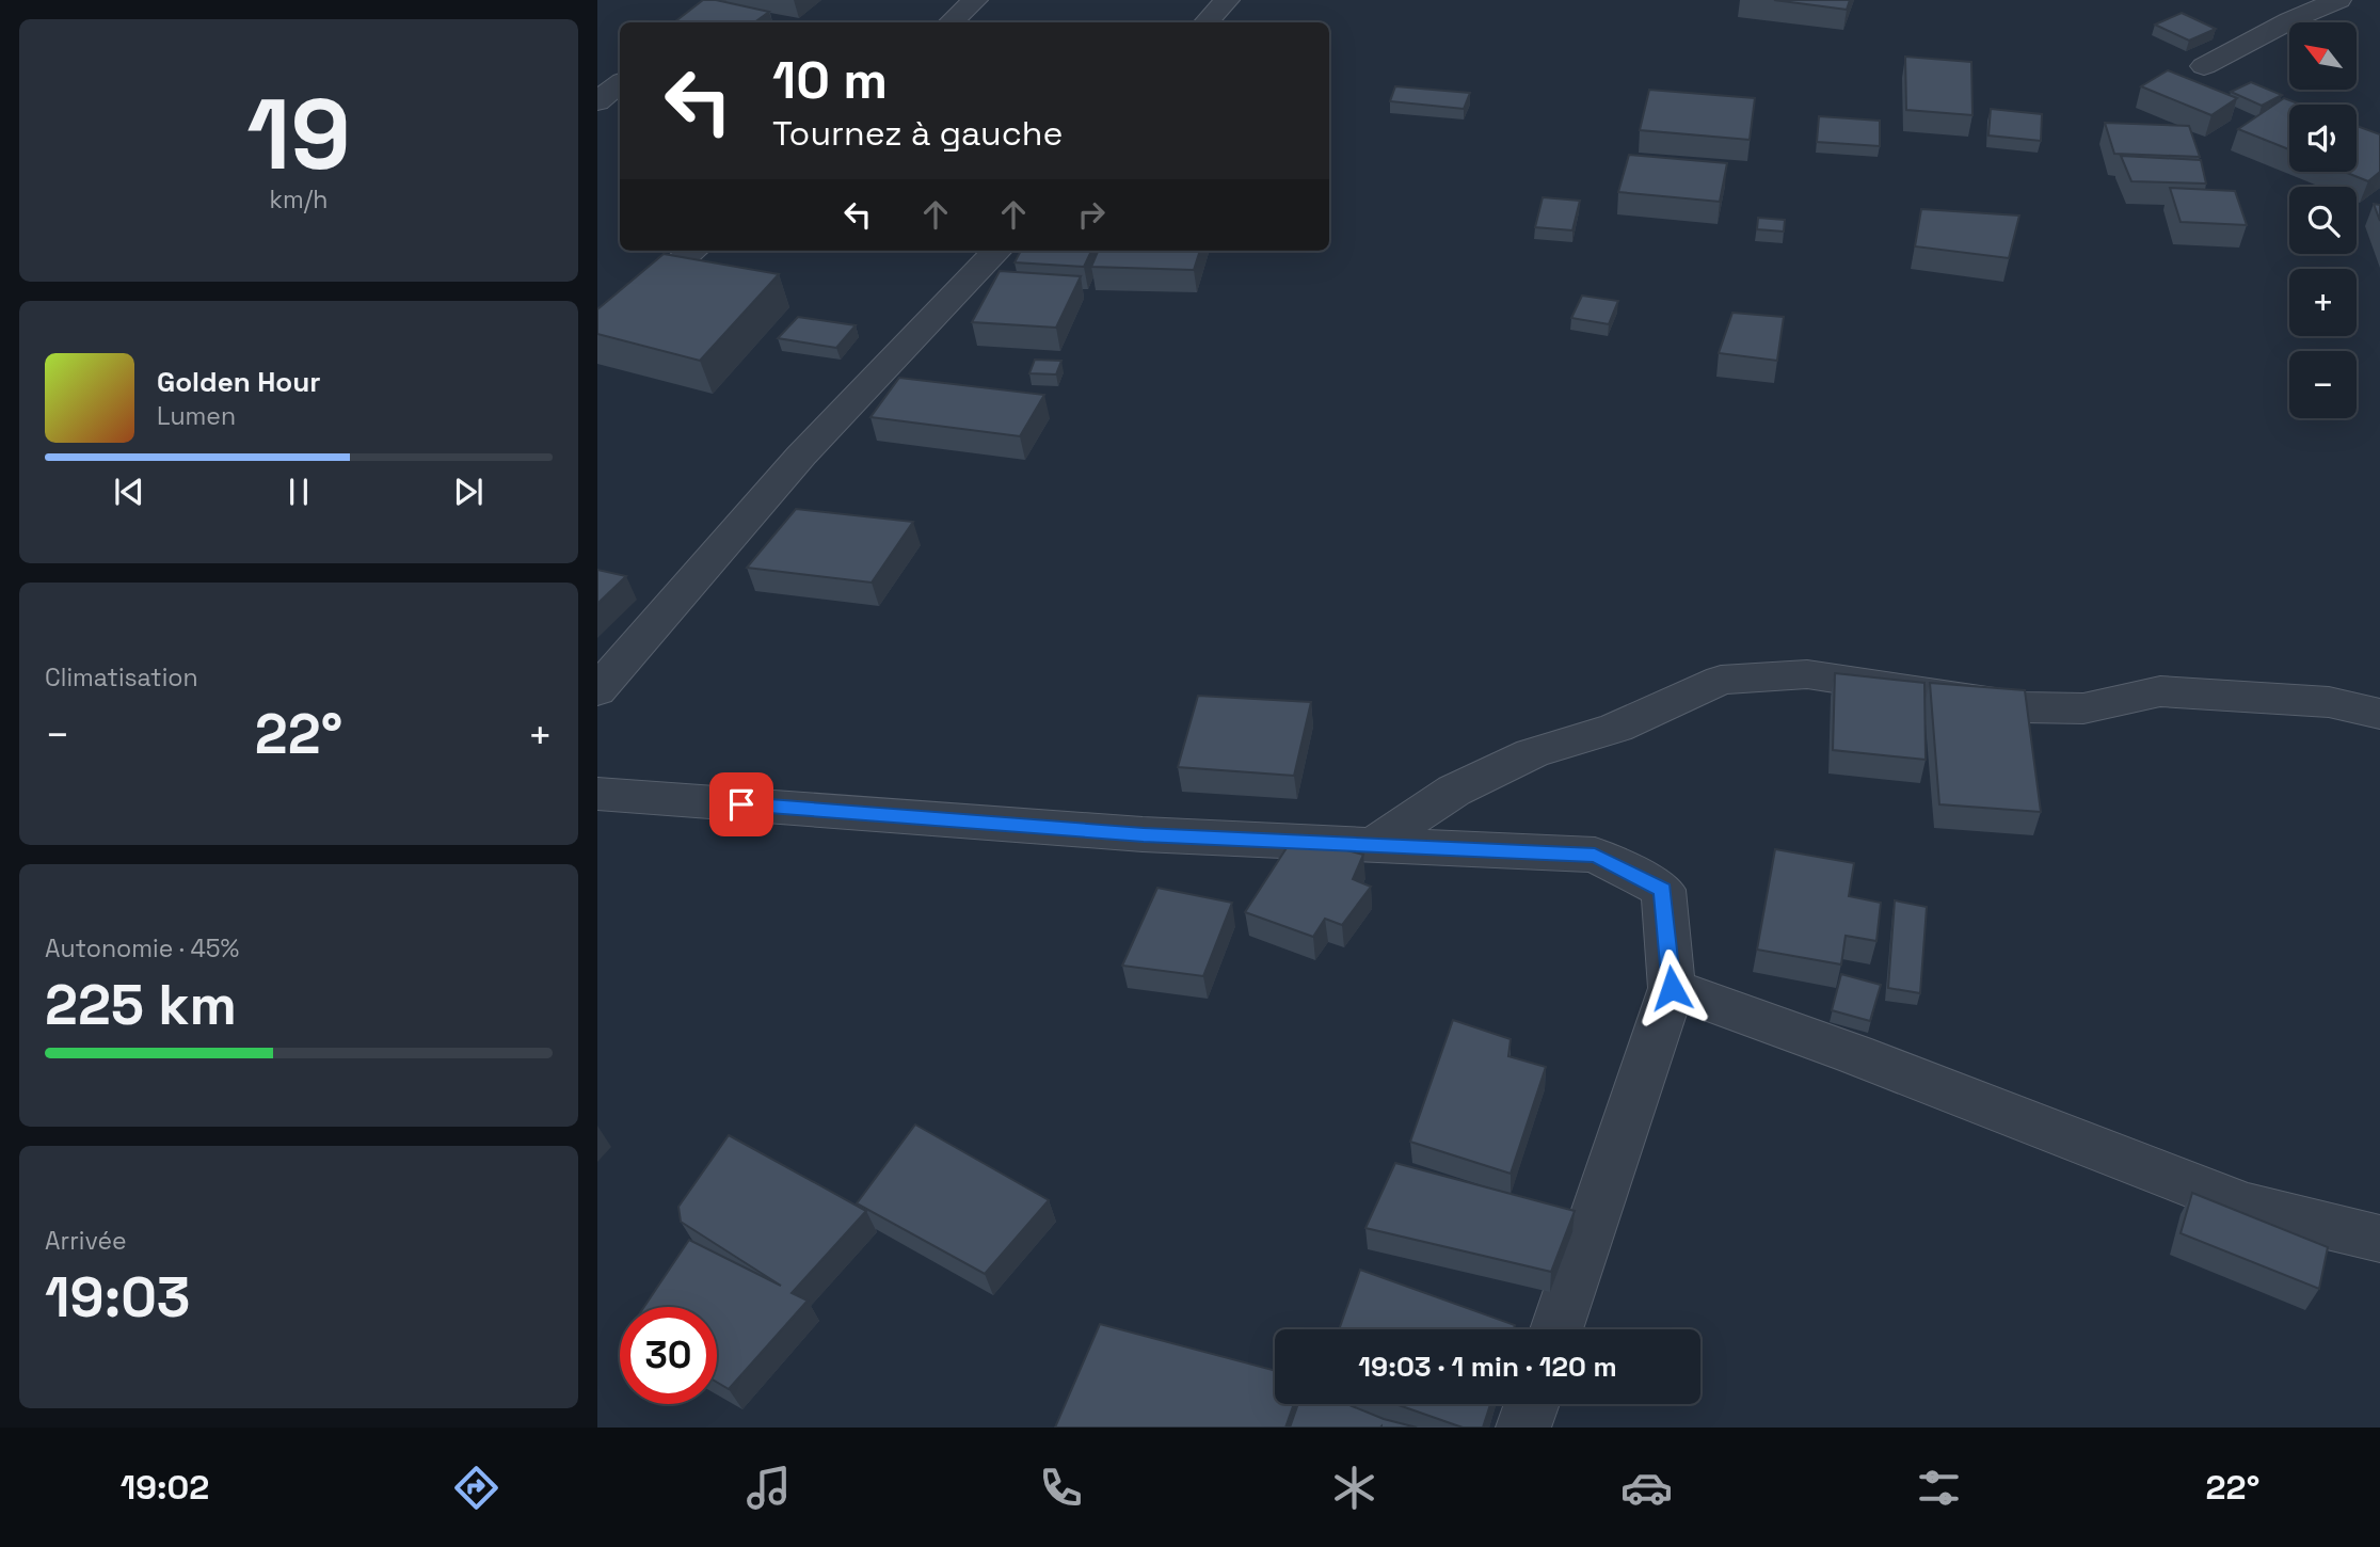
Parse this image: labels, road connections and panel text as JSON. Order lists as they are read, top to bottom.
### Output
{
  "north": "top left",
  "page": {
    "tile": [
      ["19", "km/h"],
      "Climatisation",
      ["Autonomie · 45%", "225 km"],
      ["Arrivée", "19:03"]
    ],
    "map_buttons": ["+", "−"],
    "turn": ["10 m", "Tournez à gauche"],
    "song": ["Golden Hour", "Lumen"],
    "heat": ["−", "22°", "+"],
    "limit": "30",
    "trip": "19:03 · 1 min · 120 m",
    "tabs": ["19:02", "22°"]
  }
}
